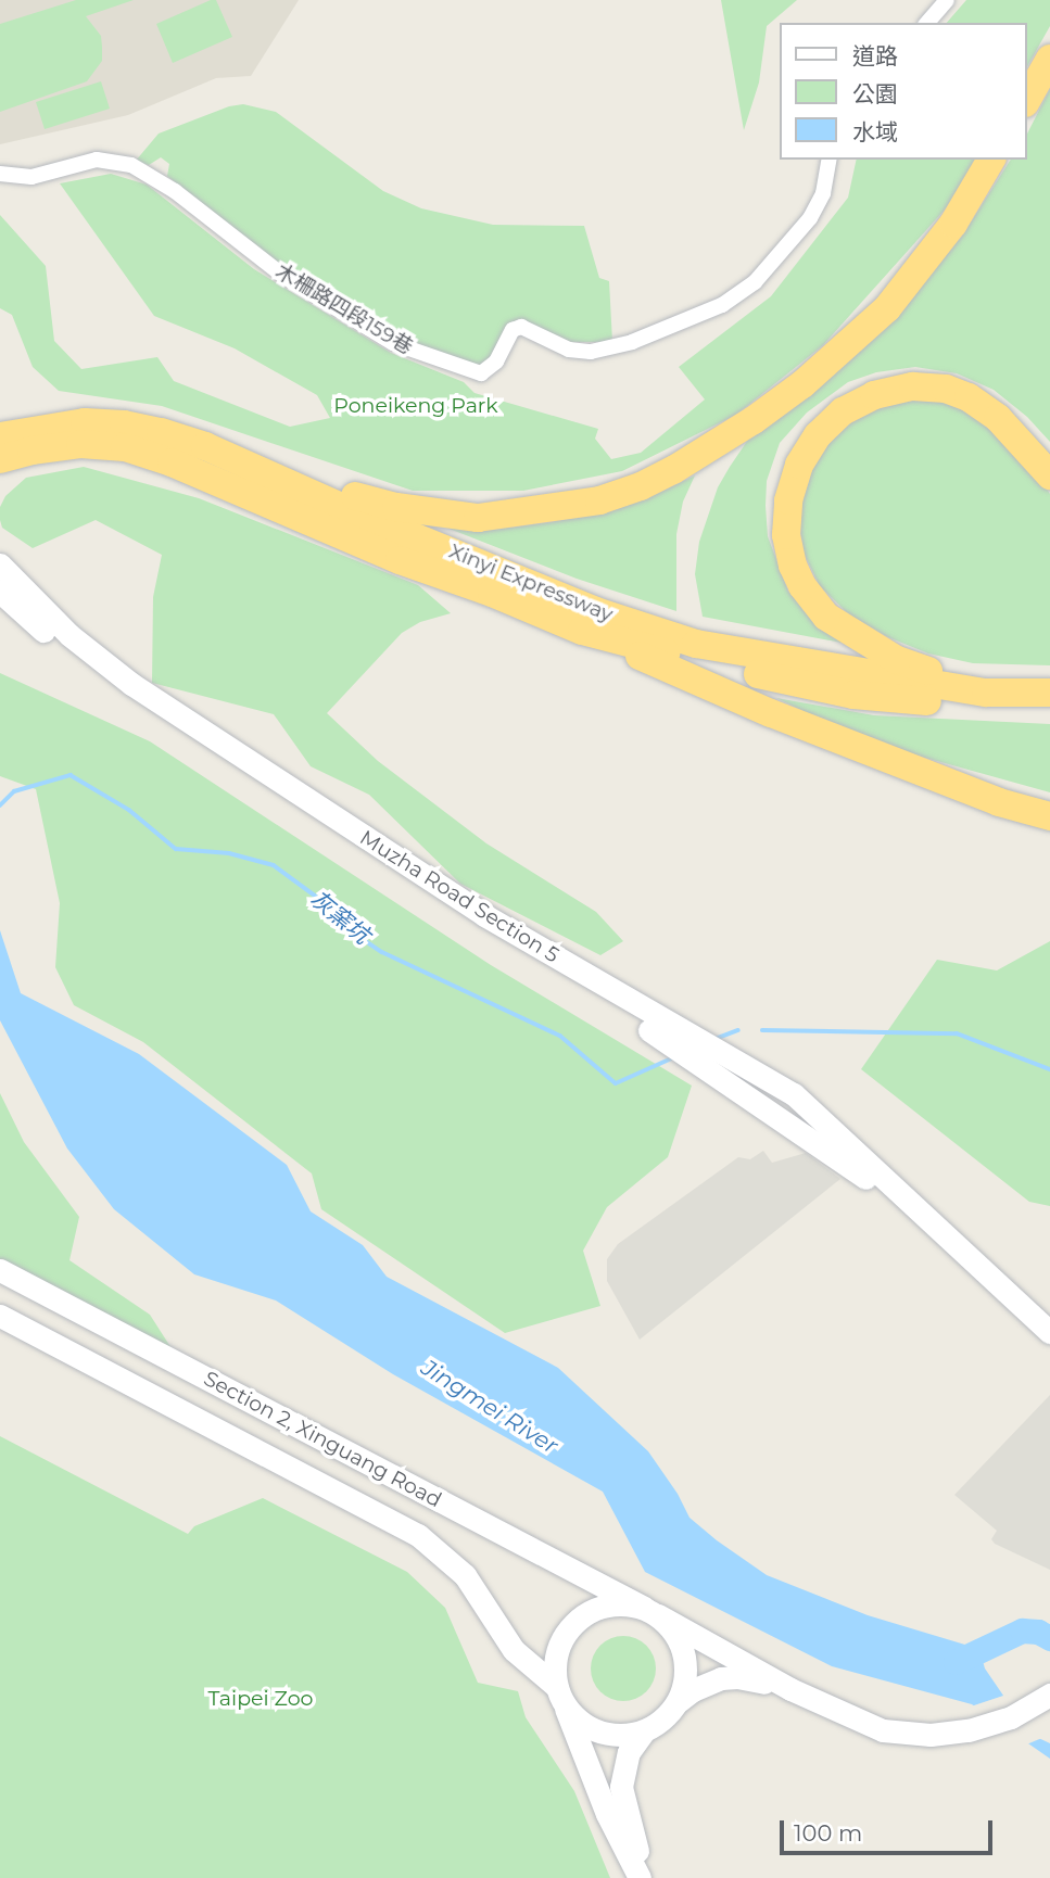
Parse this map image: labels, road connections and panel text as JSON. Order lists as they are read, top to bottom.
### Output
{
  "streets": {
    "highway": ["Xinyi Expressway"],
    "street": ["木柵路四段159巷", "Muzha Road Section 5", "Section 2, Xinguang Road"]
  },
  "water": ["灰窯坑", "Jingmei River"],
  "parks": ["Poneikeng Park", "Taipei Zoo"],
  "legend": ["道路", "公園", "水域"],
  "scale_bar": "100 m"
}
